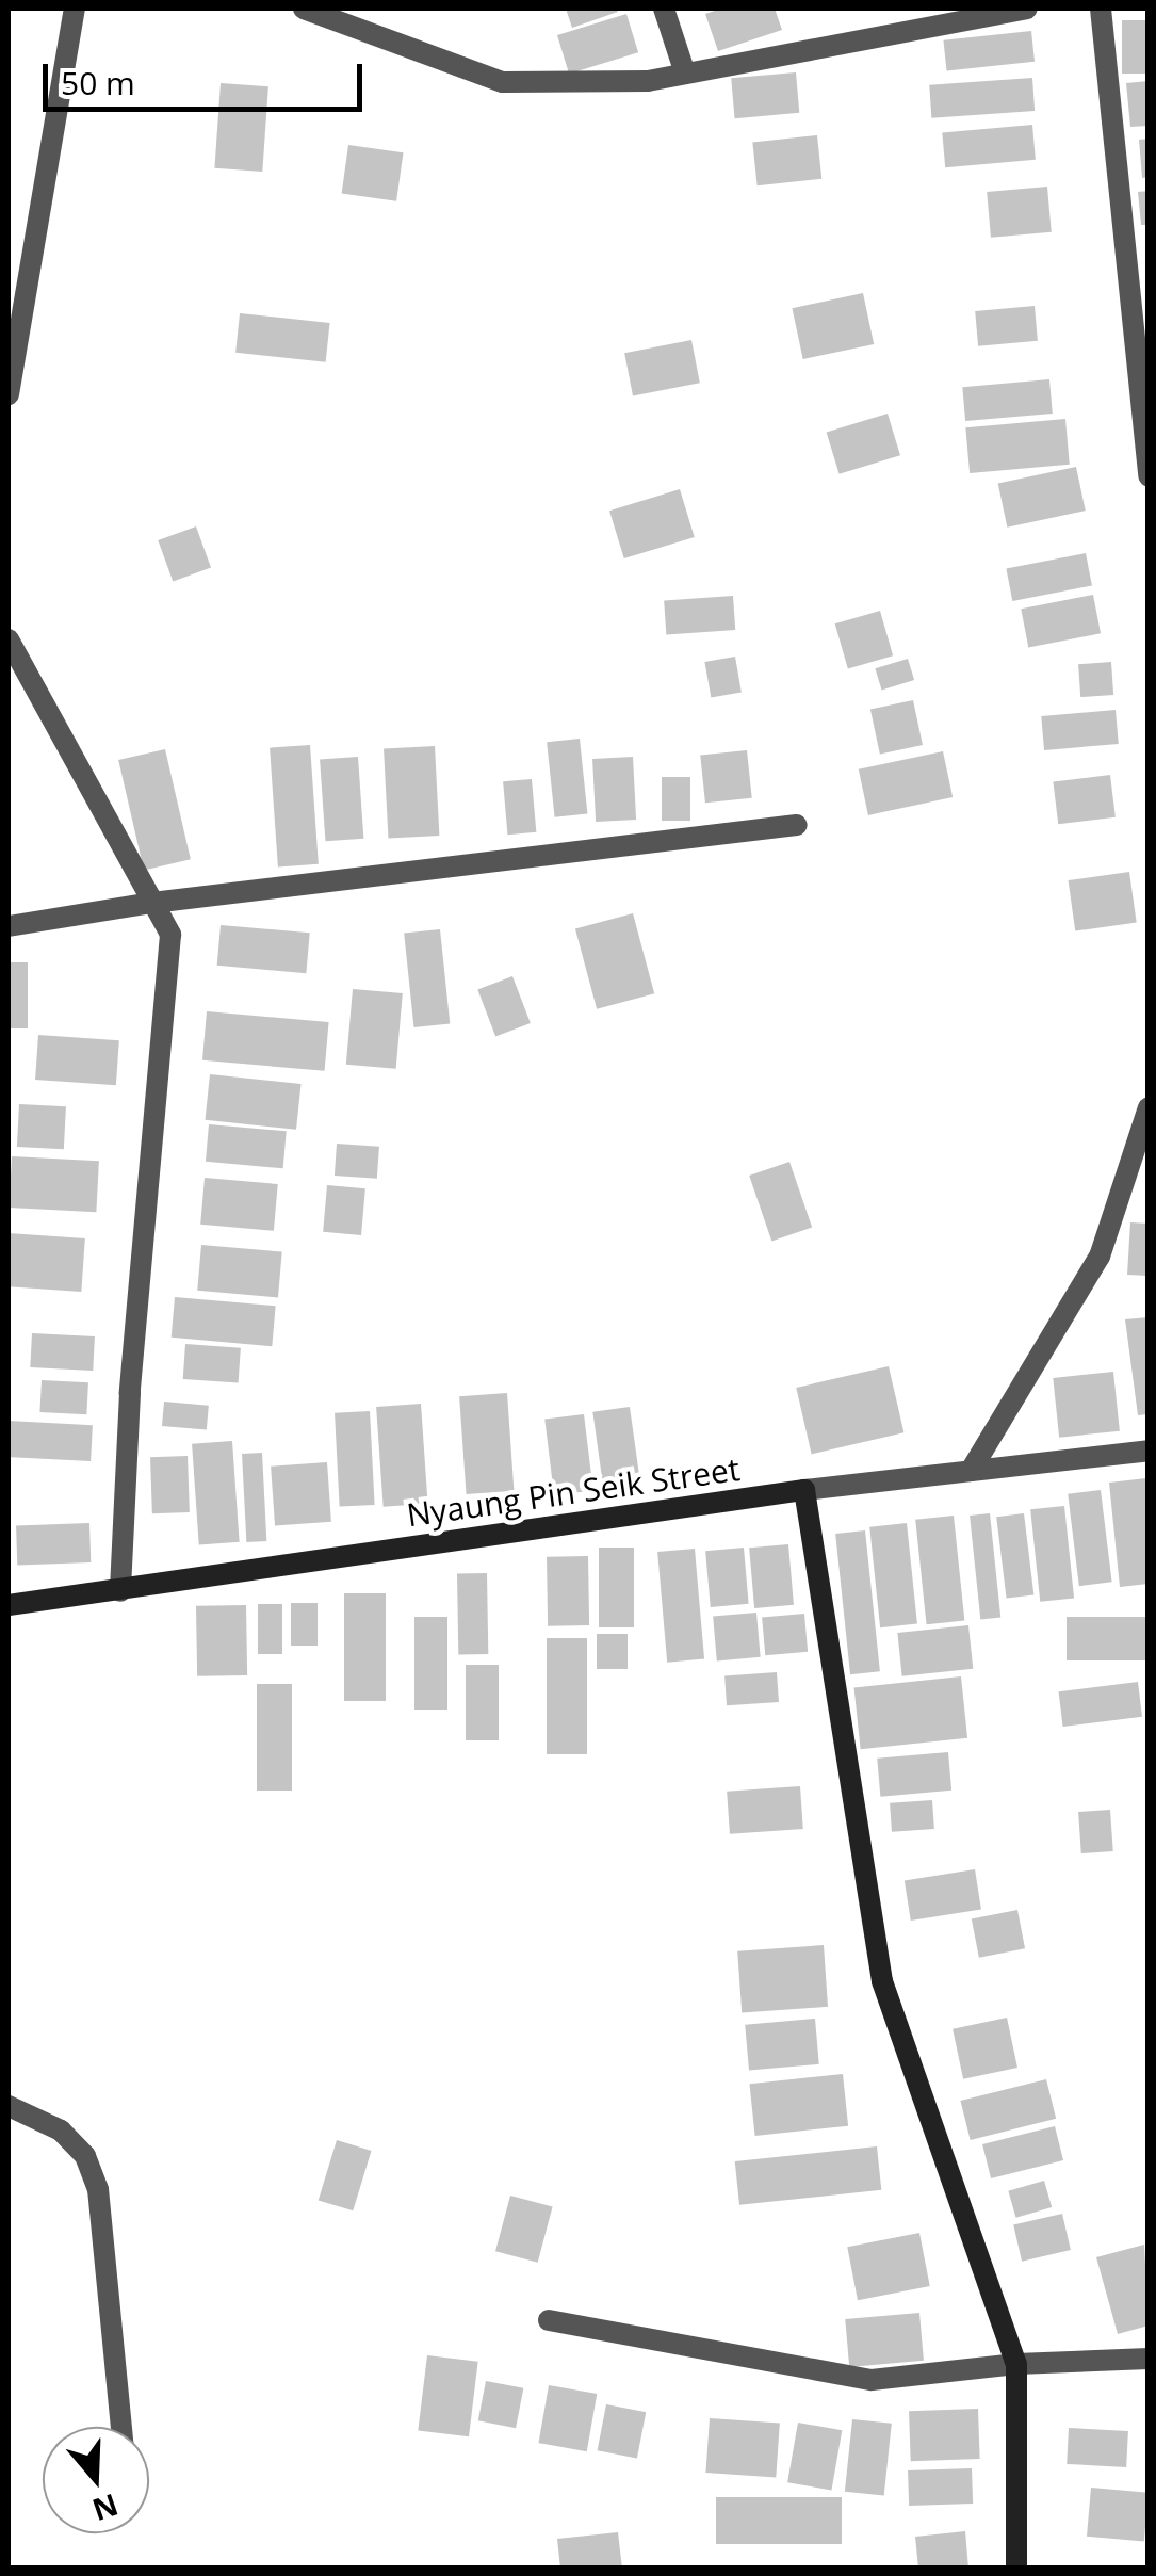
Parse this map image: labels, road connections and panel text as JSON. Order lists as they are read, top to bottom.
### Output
{
  "streets": {
    "street": ["Nyaung Pin Seik Street"]
  },
  "scale_bar": "50 m",
  "north": "bottom"
}
